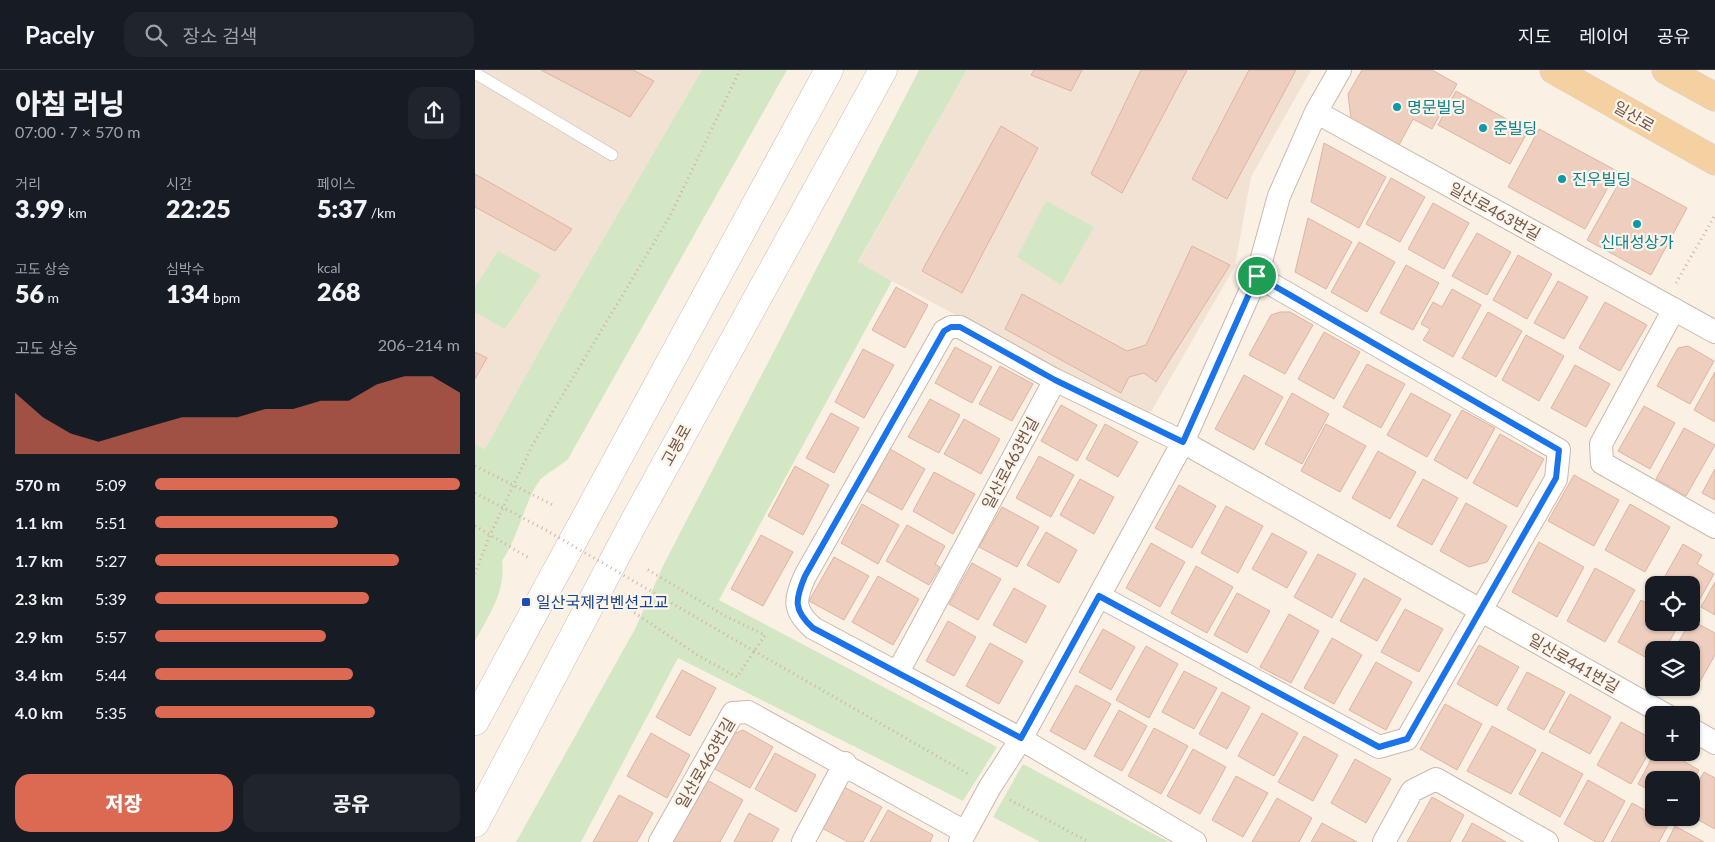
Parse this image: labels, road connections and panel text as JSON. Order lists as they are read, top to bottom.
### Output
{
  "streets": {
    "main road": ["일산로", "고봉로"],
    "street": ["일산로463번길", "일산로441번길"]
  },
  "places": {
    "other": [
      "명문빌딩",
      "준빌딩",
      "진우빌딩",
      "신대성상가"
    ],
    "transit": ["일산국제컨벤션고교"]
  },
  "page": {
    "header": "Pacely",
    "search": "장소 검색",
    "nav": ["지도", "레이어", "공유"],
    "heading": ["아침 러닝", "07:00 · 7 × 570 m"],
    "stats": [
      ["거리", "3.99 km"],
      ["시간", "22:25"],
      ["페이스", "5:37 /km"],
      ["고도 상승", "56 m"],
      ["심박수", "134 bpm"],
      ["kcal", "268"]
    ],
    "chart": ["고도 상승", "206–214 m"],
    "list": [
      {
        "name": "570 m",
        "note": "5:09"
      },
      {
        "name": "1.1 km",
        "note": "5:51"
      },
      {
        "name": "1.7 km",
        "note": "5:27"
      },
      {
        "name": "2.3 km",
        "note": "5:39"
      },
      {
        "name": "2.9 km",
        "note": "5:57"
      },
      {
        "name": "3.4 km",
        "note": "5:44"
      },
      {
        "name": "4.0 km",
        "note": "5:35"
      }
    ],
    "map_buttons": ["+", "−"],
    "buttons": ["저장", "공유"]
  }
}
